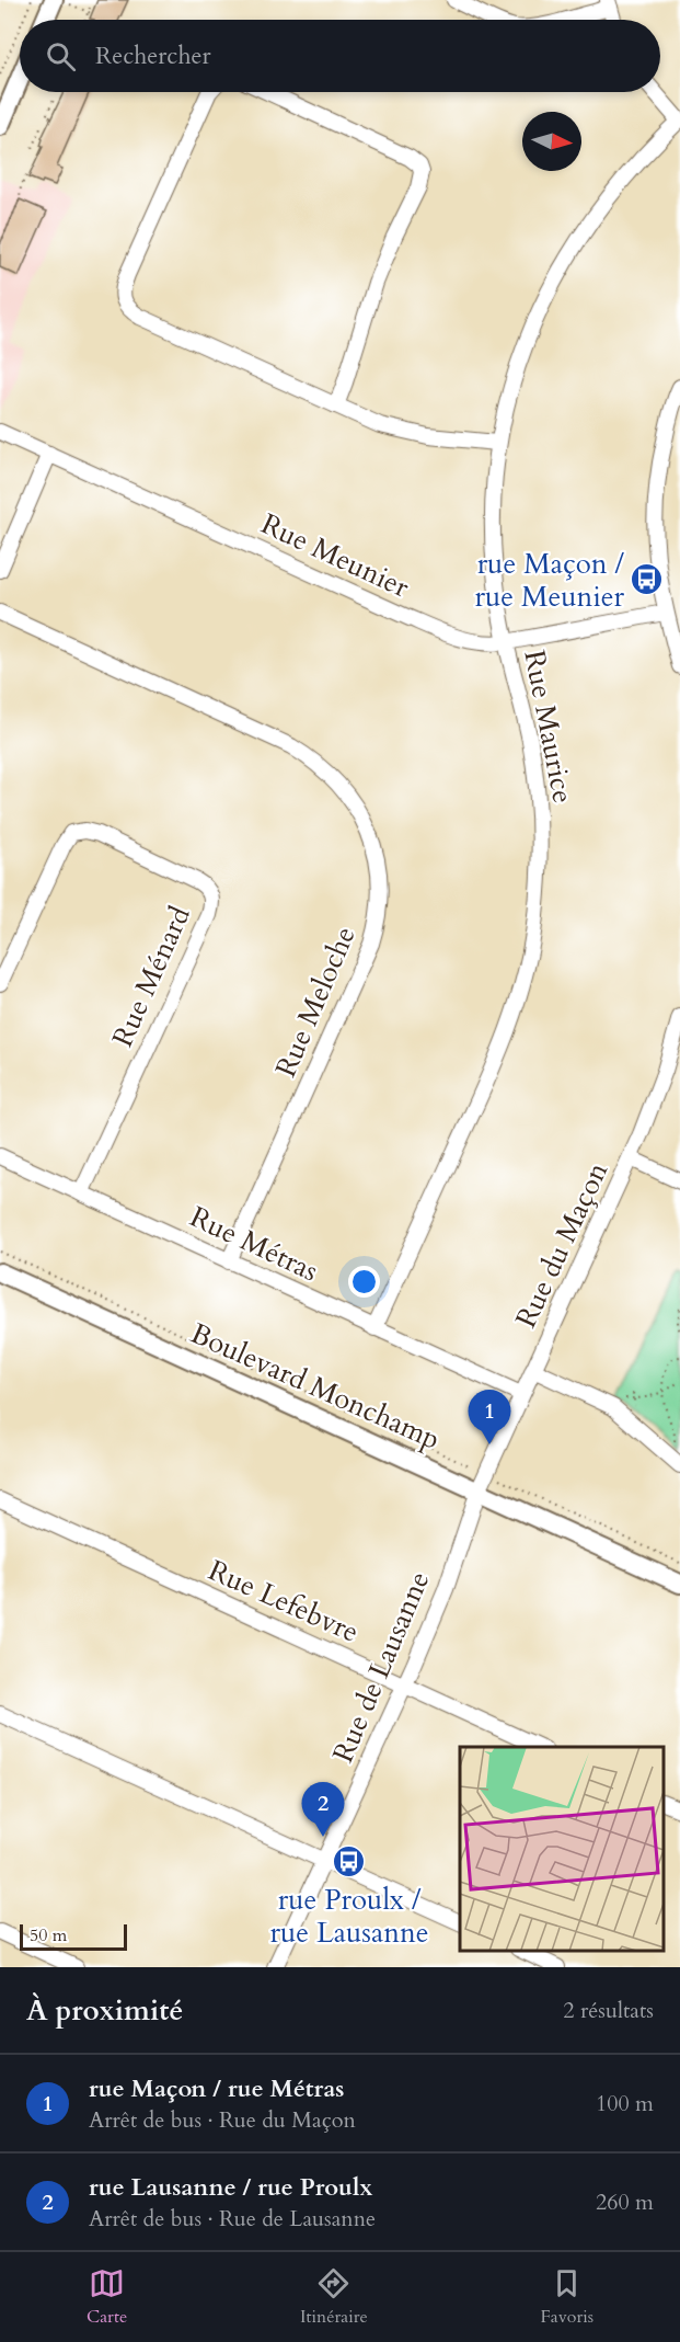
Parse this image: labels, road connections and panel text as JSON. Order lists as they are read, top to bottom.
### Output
{
  "streets": {
    "street": [
      "Rue Meunier",
      "Rue Maurice",
      "Rue Ménard",
      "Rue Meloche",
      "Rue Métras",
      "Rue du Maçon",
      "Boulevard Monchamp",
      "Rue Lefebvre",
      "Rue de Lausanne"
    ]
  },
  "crossings": [
    ["Rue Meunier", "Rue Maurice"],
    ["Rue Maurice", "Rue Métras"],
    ["Rue Ménard", "Rue Métras"],
    ["Rue Meloche", "Rue Métras"],
    ["Rue Métras", "Rue du Maçon"],
    ["Rue du Maçon", "Boulevard Monchamp"],
    ["Rue du Maçon", "Rue de Lausanne"],
    ["Boulevard Monchamp", "Rue de Lausanne"],
    ["Rue Lefebvre", "Rue de Lausanne"]
  ],
  "places": {
    "bus stop": ["rue Maçon / rue Meunier", "rue Proulx / rue Lausanne"]
  },
  "scale_bar": "50 m",
  "north": "right",
  "page": {
    "search": "Rechercher",
    "pins": ["1", "2"],
    "scale": "50 m",
    "heading": ["À proximité", "2 résultats"],
    "list": [
      {
        "mark": "1",
        "name": "rue Maçon / rue Métras",
        "note": "Arrêt de bus · Rue du Maçon",
        "value": "100 m"
      },
      {
        "mark": "2",
        "name": "rue Lausanne / rue Proulx",
        "note": "Arrêt de bus · Rue de Lausanne",
        "value": "260 m"
      }
    ],
    "nav": ["Carte", "Itinéraire", "Favoris"]
  }
}
